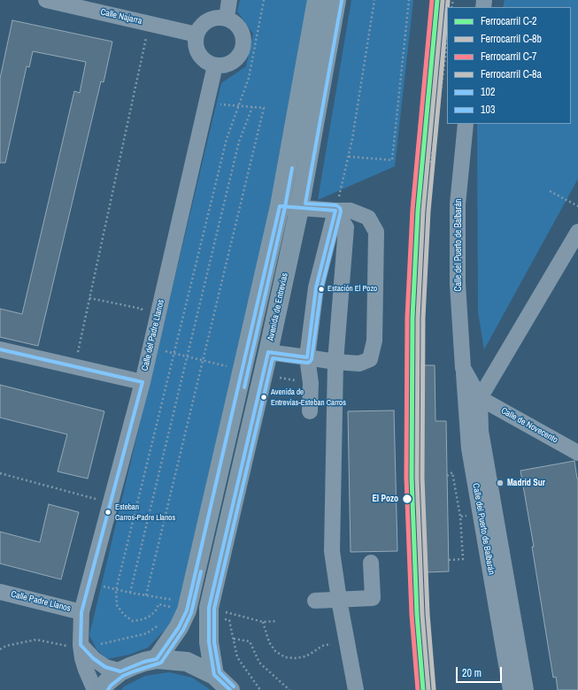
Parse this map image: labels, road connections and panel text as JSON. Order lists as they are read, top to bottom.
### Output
{
  "streets": {
    "main road": ["Avenida de Entrevías"],
    "street": [
      "Calle Najarra",
      "Calle del Puerto de Balbarán",
      "Calle del Padre Llanos",
      "Calle de Novecento",
      "Calle Padre Llanos"
    ]
  },
  "crossings": [
    ["Calle Najarra", "Calle del Padre Llanos"],
    ["Calle del Puerto de Balbarán", "Calle de Novecento"],
    ["Calle del Padre Llanos", "Calle Padre Llanos"]
  ],
  "places": [
    "Estación El Pozo",
    "Avenida de Entrevías-Esteban Carros",
    "Madrid Sur",
    "El Pozo",
    "Esteban Carros-Padre Llanos"
  ],
  "lines": [
    "rail line C-2",
    "rail line C-7",
    "rail line C-8b",
    "rail line C-8a",
    "transit line 103",
    "transit line 102"
  ],
  "legend": [
    "Ferrocarril C-2",
    "Ferrocarril C-8b",
    "Ferrocarril C-7",
    "Ferrocarril C-8a",
    "102",
    "103"
  ],
  "scale_bar": "20 m"
}
